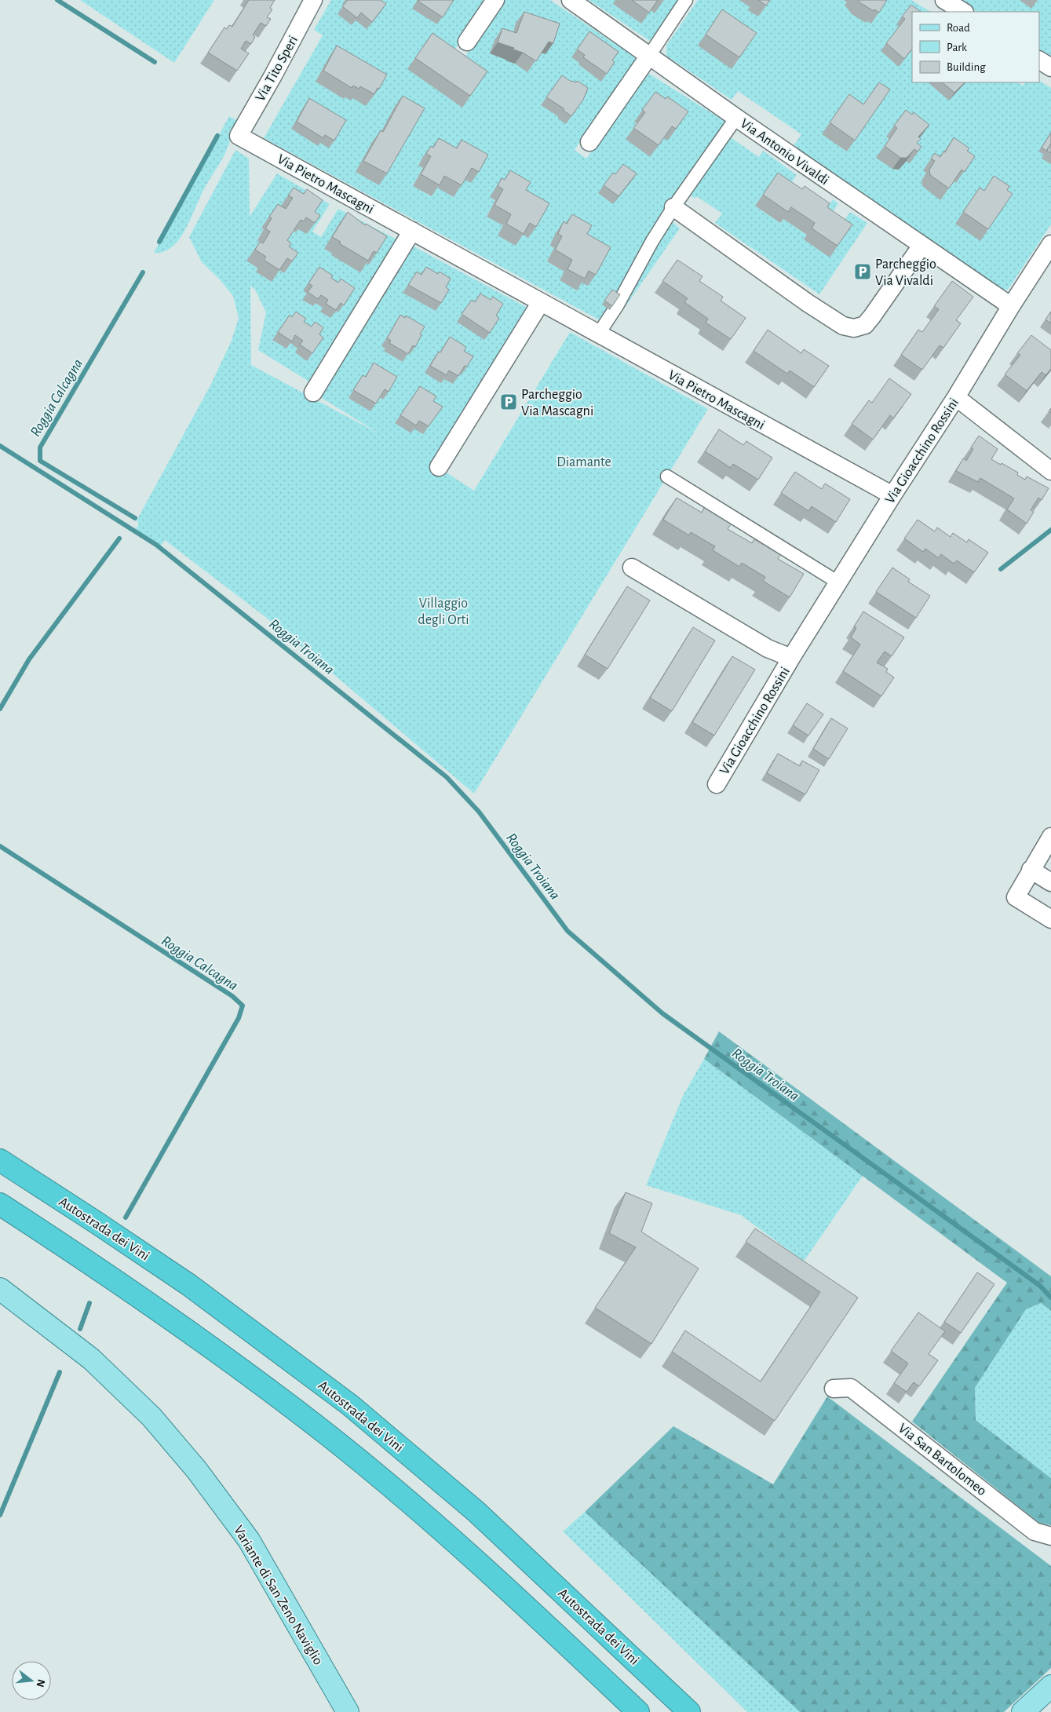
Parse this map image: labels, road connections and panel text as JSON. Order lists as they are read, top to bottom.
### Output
{
  "streets": {
    "highway": ["Autostrada dei Vini"],
    "main road": ["Variante di San Zeno Naviglio"],
    "street": [
      "Via Tito Speri",
      "Via Antonio Vivaldi",
      "Via Pietro Mascagni",
      "Via Gioacchino Rossini",
      "Via San Bartolomeo"
    ]
  },
  "crossings": [
    ["Via Tito Speri", "Via Pietro Mascagni"],
    ["Via Antonio Vivaldi", "Via Gioacchino Rossini"],
    ["Via Pietro Mascagni", "Via Gioacchino Rossini"]
  ],
  "water": ["Roggia Calcagna", "Roggia Troiana"],
  "parks": ["Diamante", "Villaggio degli Orti"],
  "places": {
    "parking": ["Parcheggio Via Vivaldi", "Parcheggio Via Mascagni"]
  },
  "legend": ["Road", "Park", "Building"],
  "north": "right"
}
